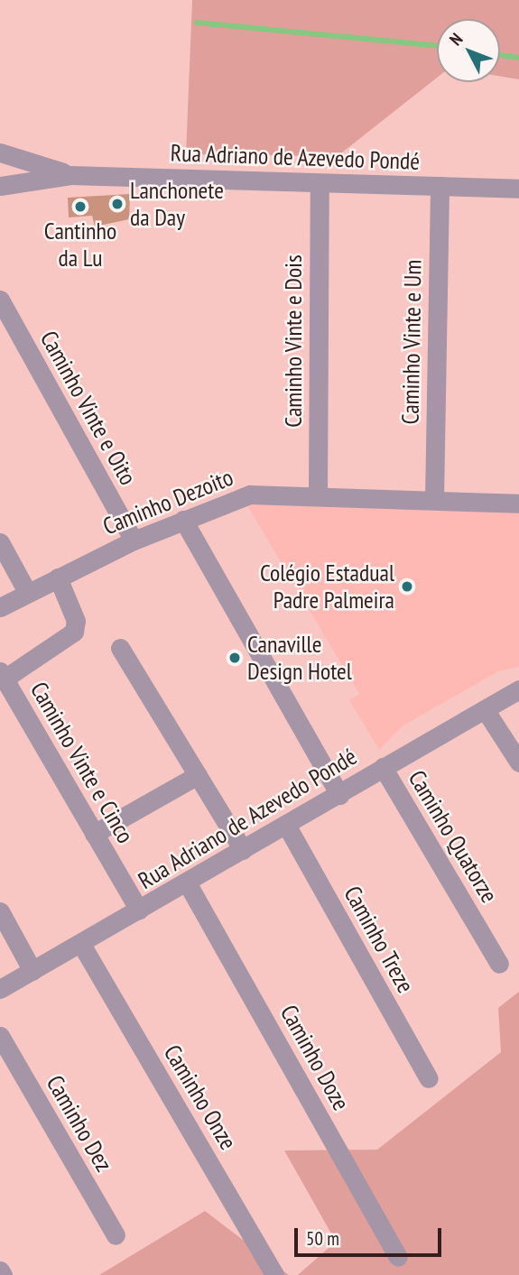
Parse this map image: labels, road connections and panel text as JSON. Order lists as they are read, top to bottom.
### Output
{
  "streets": {
    "street": [
      "Rua Adriano de Azevedo Pondé",
      "Caminho Vinte e Dois",
      "Caminho Vinte e Um",
      "Caminho Vinte e Oito",
      "Caminho Dezoito",
      "Caminho Vinte e Cinco",
      "Caminho Quatorze",
      "Caminho Treze",
      "Caminho Doze",
      "Caminho Onze",
      "Caminho Dez"
    ]
  },
  "crossings": [
    ["Rua Adriano de Azevedo Pondé", "Caminho Vinte e Dois"],
    ["Rua Adriano de Azevedo Pondé", "Caminho Vinte e Um"],
    ["Rua Adriano de Azevedo Pondé", "Caminho Vinte e Cinco"],
    ["Rua Adriano de Azevedo Pondé", "Caminho Quatorze"],
    ["Rua Adriano de Azevedo Pondé", "Caminho Treze"],
    ["Rua Adriano de Azevedo Pondé", "Caminho Doze"],
    ["Rua Adriano de Azevedo Pondé", "Caminho Onze"],
    ["Caminho Vinte e Dois", "Caminho Dezoito"],
    ["Caminho Vinte e Um", "Caminho Dezoito"],
    ["Caminho Vinte e Oito", "Caminho Dezoito"]
  ],
  "places": [
    "Lanchonete da Day",
    "Cantinho da Lu",
    "Colégio Estadual Padre Palmeira",
    "Canaville Design Hotel"
  ],
  "scale_bar": "50 m",
  "north": "top left"
}
